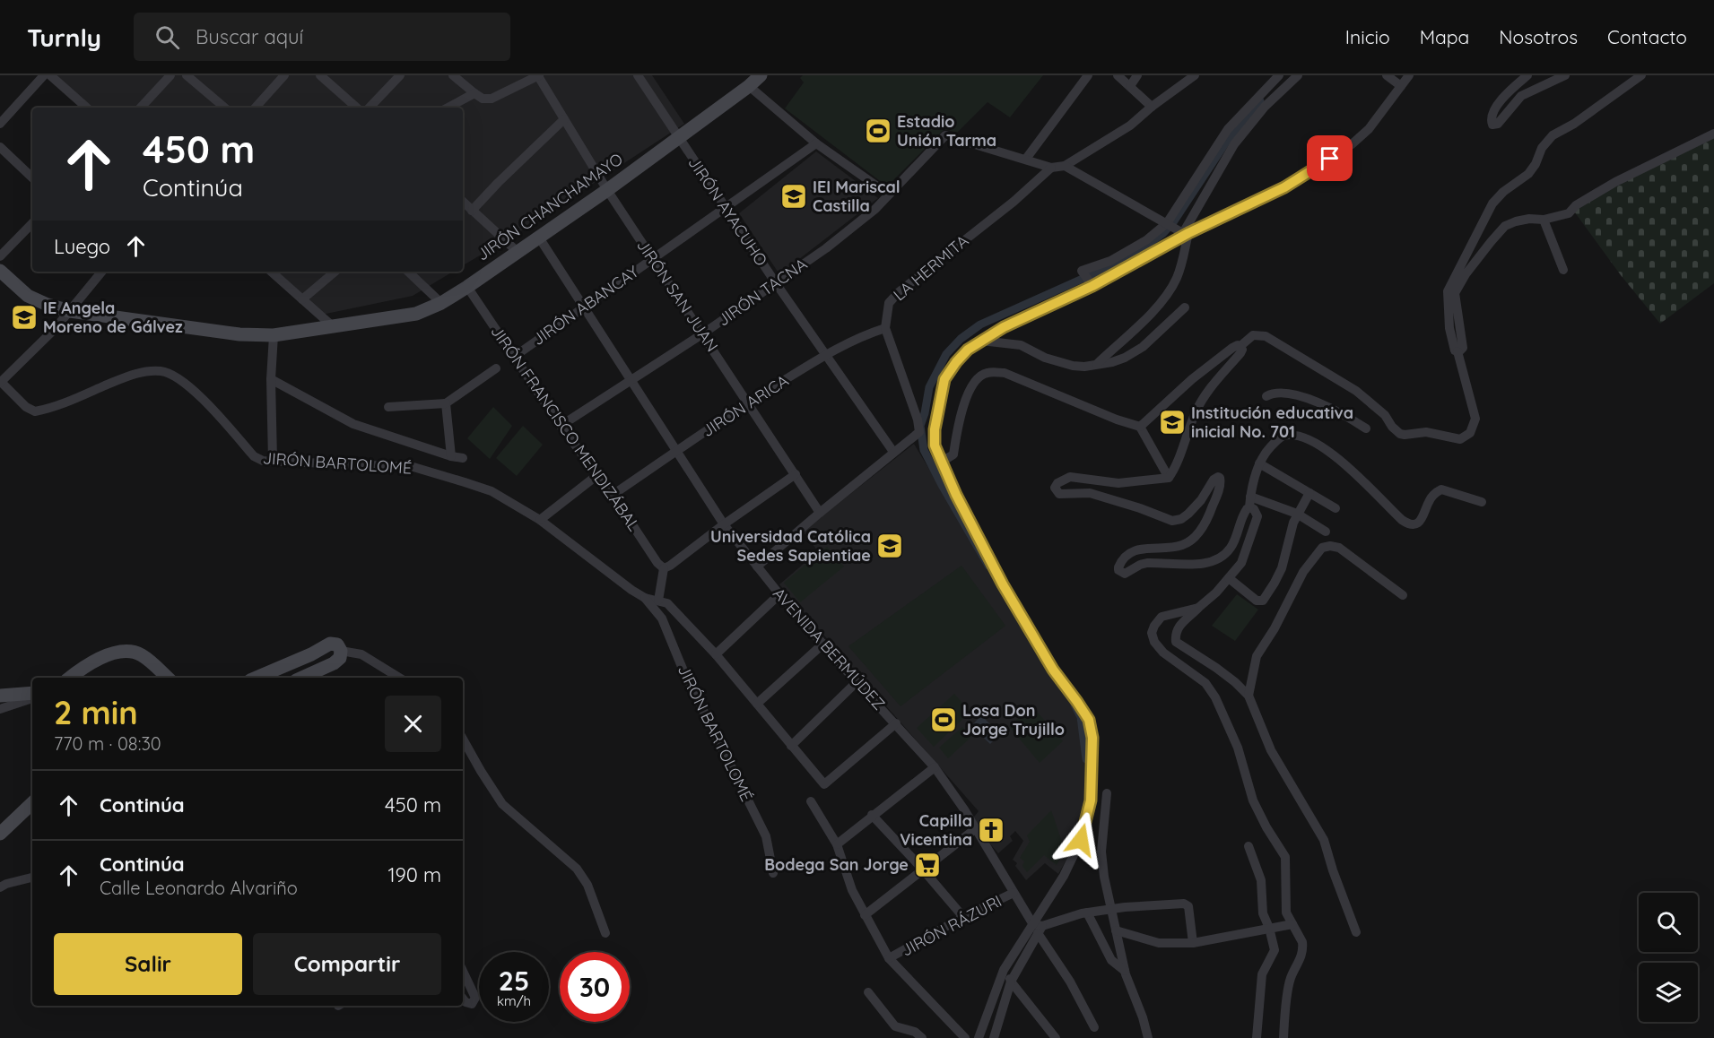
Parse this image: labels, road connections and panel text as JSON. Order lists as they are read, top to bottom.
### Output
{
  "streets": {
    "main road": ["JIRÓN CHANCHAMAYO"],
    "street": [
      "JIRÓN AYACUHO",
      "LA HERMITA",
      "JIRÓN TACNA",
      "JIRÓN SAN JUAN",
      "JIRÓN ABANCAY",
      "JIRÓN ARICA",
      "JIRÓN FRANCISCO MENDIZÁBAL",
      "JIRÓN BARTOLOMÉ",
      "AVENIDA BERMÚDEZ",
      "JIRÓN RÁZURI"
    ]
  },
  "crossings": [
    ["JIRÓN CHANCHAMAYO", "JIRÓN AYACUHO"],
    ["JIRÓN CHANCHAMAYO", "JIRÓN SAN JUAN"],
    ["JIRÓN CHANCHAMAYO", "JIRÓN FRANCISCO MENDIZÁBAL"],
    ["JIRÓN CHANCHAMAYO", "AVENIDA BERMÚDEZ"],
    ["JIRÓN AYACUHO", "LA HERMITA"],
    ["JIRÓN AYACUHO", "JIRÓN TACNA"],
    ["JIRÓN AYACUHO", "JIRÓN ABANCAY"],
    ["JIRÓN AYACUHO", "JIRÓN ARICA"],
    ["LA HERMITA", "JIRÓN ARICA"],
    ["JIRÓN TACNA", "JIRÓN SAN JUAN"],
    ["JIRÓN TACNA", "JIRÓN FRANCISCO MENDIZÁBAL"],
    ["JIRÓN TACNA", "AVENIDA BERMÚDEZ"],
    ["JIRÓN SAN JUAN", "JIRÓN ABANCAY"],
    ["JIRÓN SAN JUAN", "JIRÓN ARICA"],
    ["JIRÓN ABANCAY", "JIRÓN FRANCISCO MENDIZÁBAL"],
    ["JIRÓN ABANCAY", "AVENIDA BERMÚDEZ"],
    ["JIRÓN ARICA", "JIRÓN FRANCISCO MENDIZÁBAL"],
    ["JIRÓN ARICA", "AVENIDA BERMÚDEZ"],
    ["AVENIDA BERMÚDEZ", "JIRÓN RÁZURI"]
  ],
  "places": {
    "sports": ["Estadio Unión Tarma", "Losa Don Jorge Trujillo"],
    "school or university": [
      "IEI Mariscal Castilla",
      "IE Angela Moreno de Gálvez",
      "Institución educativa inicial No. 701",
      "Universidad Católica Sedes Sapientiae"
    ],
    "church": ["Capilla Vicentina"],
    "supermarket": ["Bodega San Jorge"]
  },
  "page": {
    "header": "Turnly",
    "search": "Buscar aquí",
    "nav": [
      "Inicio",
      "Mapa",
      "Nosotros",
      "Contacto"
    ],
    "turn": ["450 m", "Continúa"],
    "then": "Luego",
    "heading": ["2 min", "770 m · 08:30"],
    "list": [
      {
        "name": "Continúa",
        "value": "450 m"
      },
      {
        "name": "Continúa",
        "note": "Calle Leonardo Alvariño",
        "value": "190 m"
      }
    ],
    "buttons": ["Salir", "Compartir"],
    "speed": "25 km/h",
    "limit": "30"
  }
}
